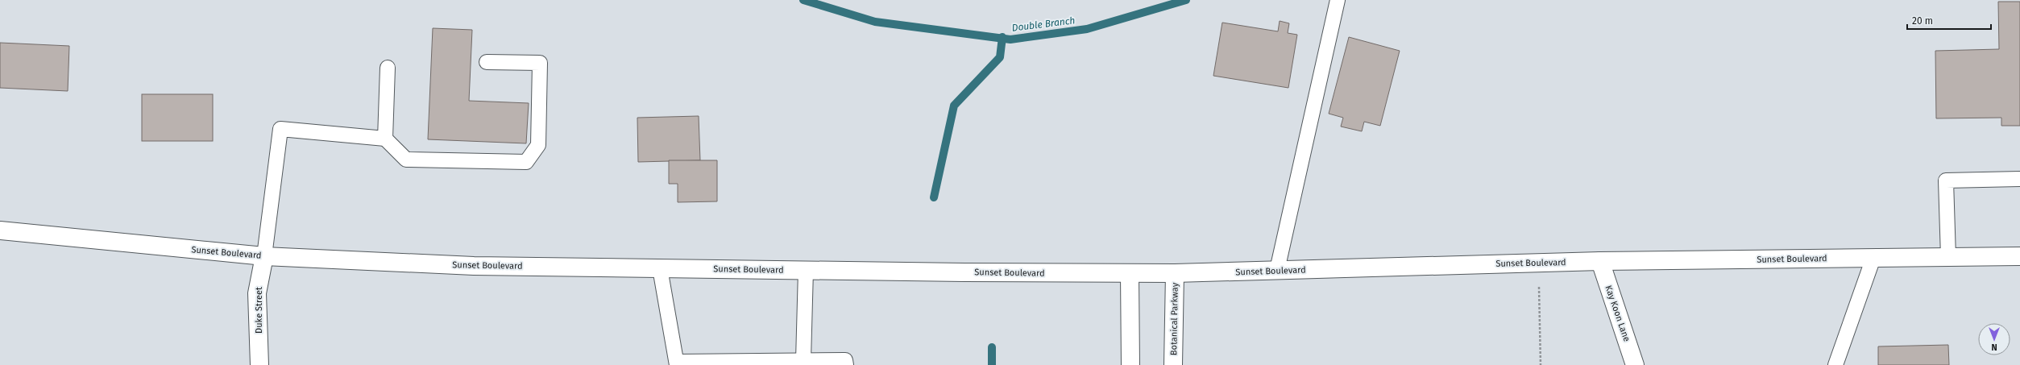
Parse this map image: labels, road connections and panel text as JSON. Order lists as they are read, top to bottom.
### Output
{
  "streets": {
    "main road": [
      "Sunset Boulevard",
      "Duke Street",
      "Kay Koon Lane",
      "Botanical Parkway"
    ]
  },
  "crossings": [
    ["Sunset Boulevard", "Duke Street"],
    ["Sunset Boulevard", "Kay Koon Lane"],
    ["Sunset Boulevard", "Botanical Parkway"]
  ],
  "water": ["Double Branch"],
  "scale_bar": "20 m",
  "north": "bottom"
}
